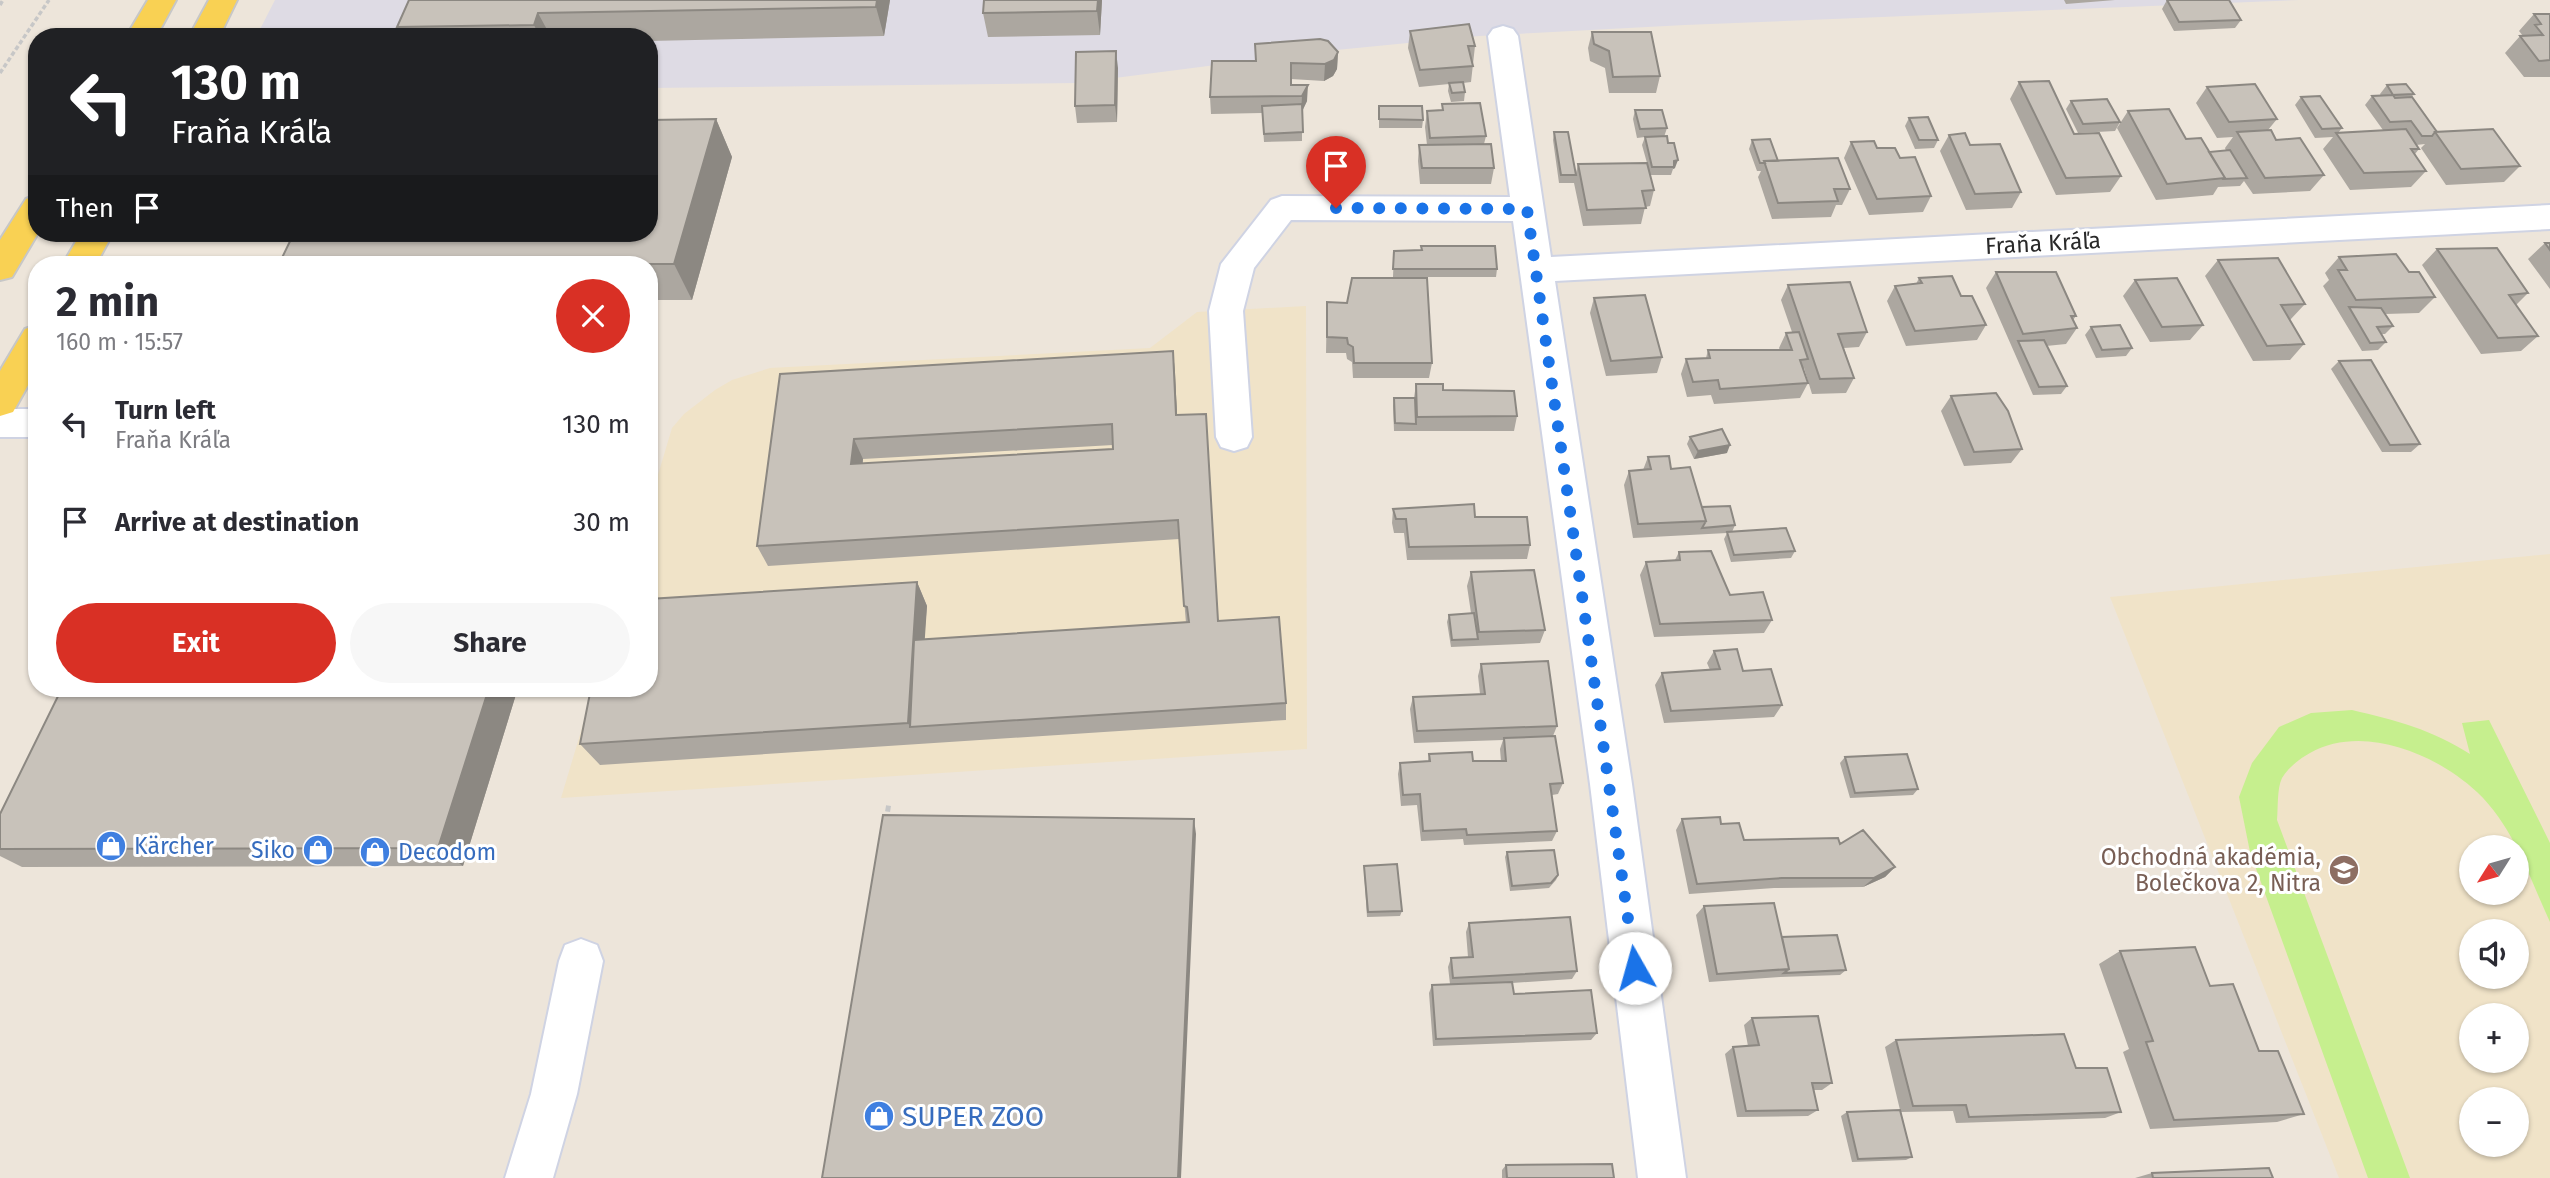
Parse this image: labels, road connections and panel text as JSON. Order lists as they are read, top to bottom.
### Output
{
  "streets": {
    "street": ["Fraňa Kráľa"]
  },
  "places": {
    "shop": [
      "Kärcher",
      "Siko",
      "Decodom",
      "SUPER ZOO"
    ],
    "school or university": ["Obchodná akadémia, Bolečkova 2, Nitra"]
  },
  "north": "bottom left",
  "page": {
    "turn": ["130 m", "Fraňa Kráľa"],
    "then": "Then",
    "heading": ["2 min", "160 m · 15:57"],
    "list": [
      {
        "name": "Turn left",
        "note": "Fraňa Kráľa",
        "value": "130 m"
      },
      {
        "name": "Arrive at destination",
        "value": "30 m"
      }
    ],
    "buttons": ["Exit", "Share"],
    "map_buttons": ["+", "−"]
  }
}
